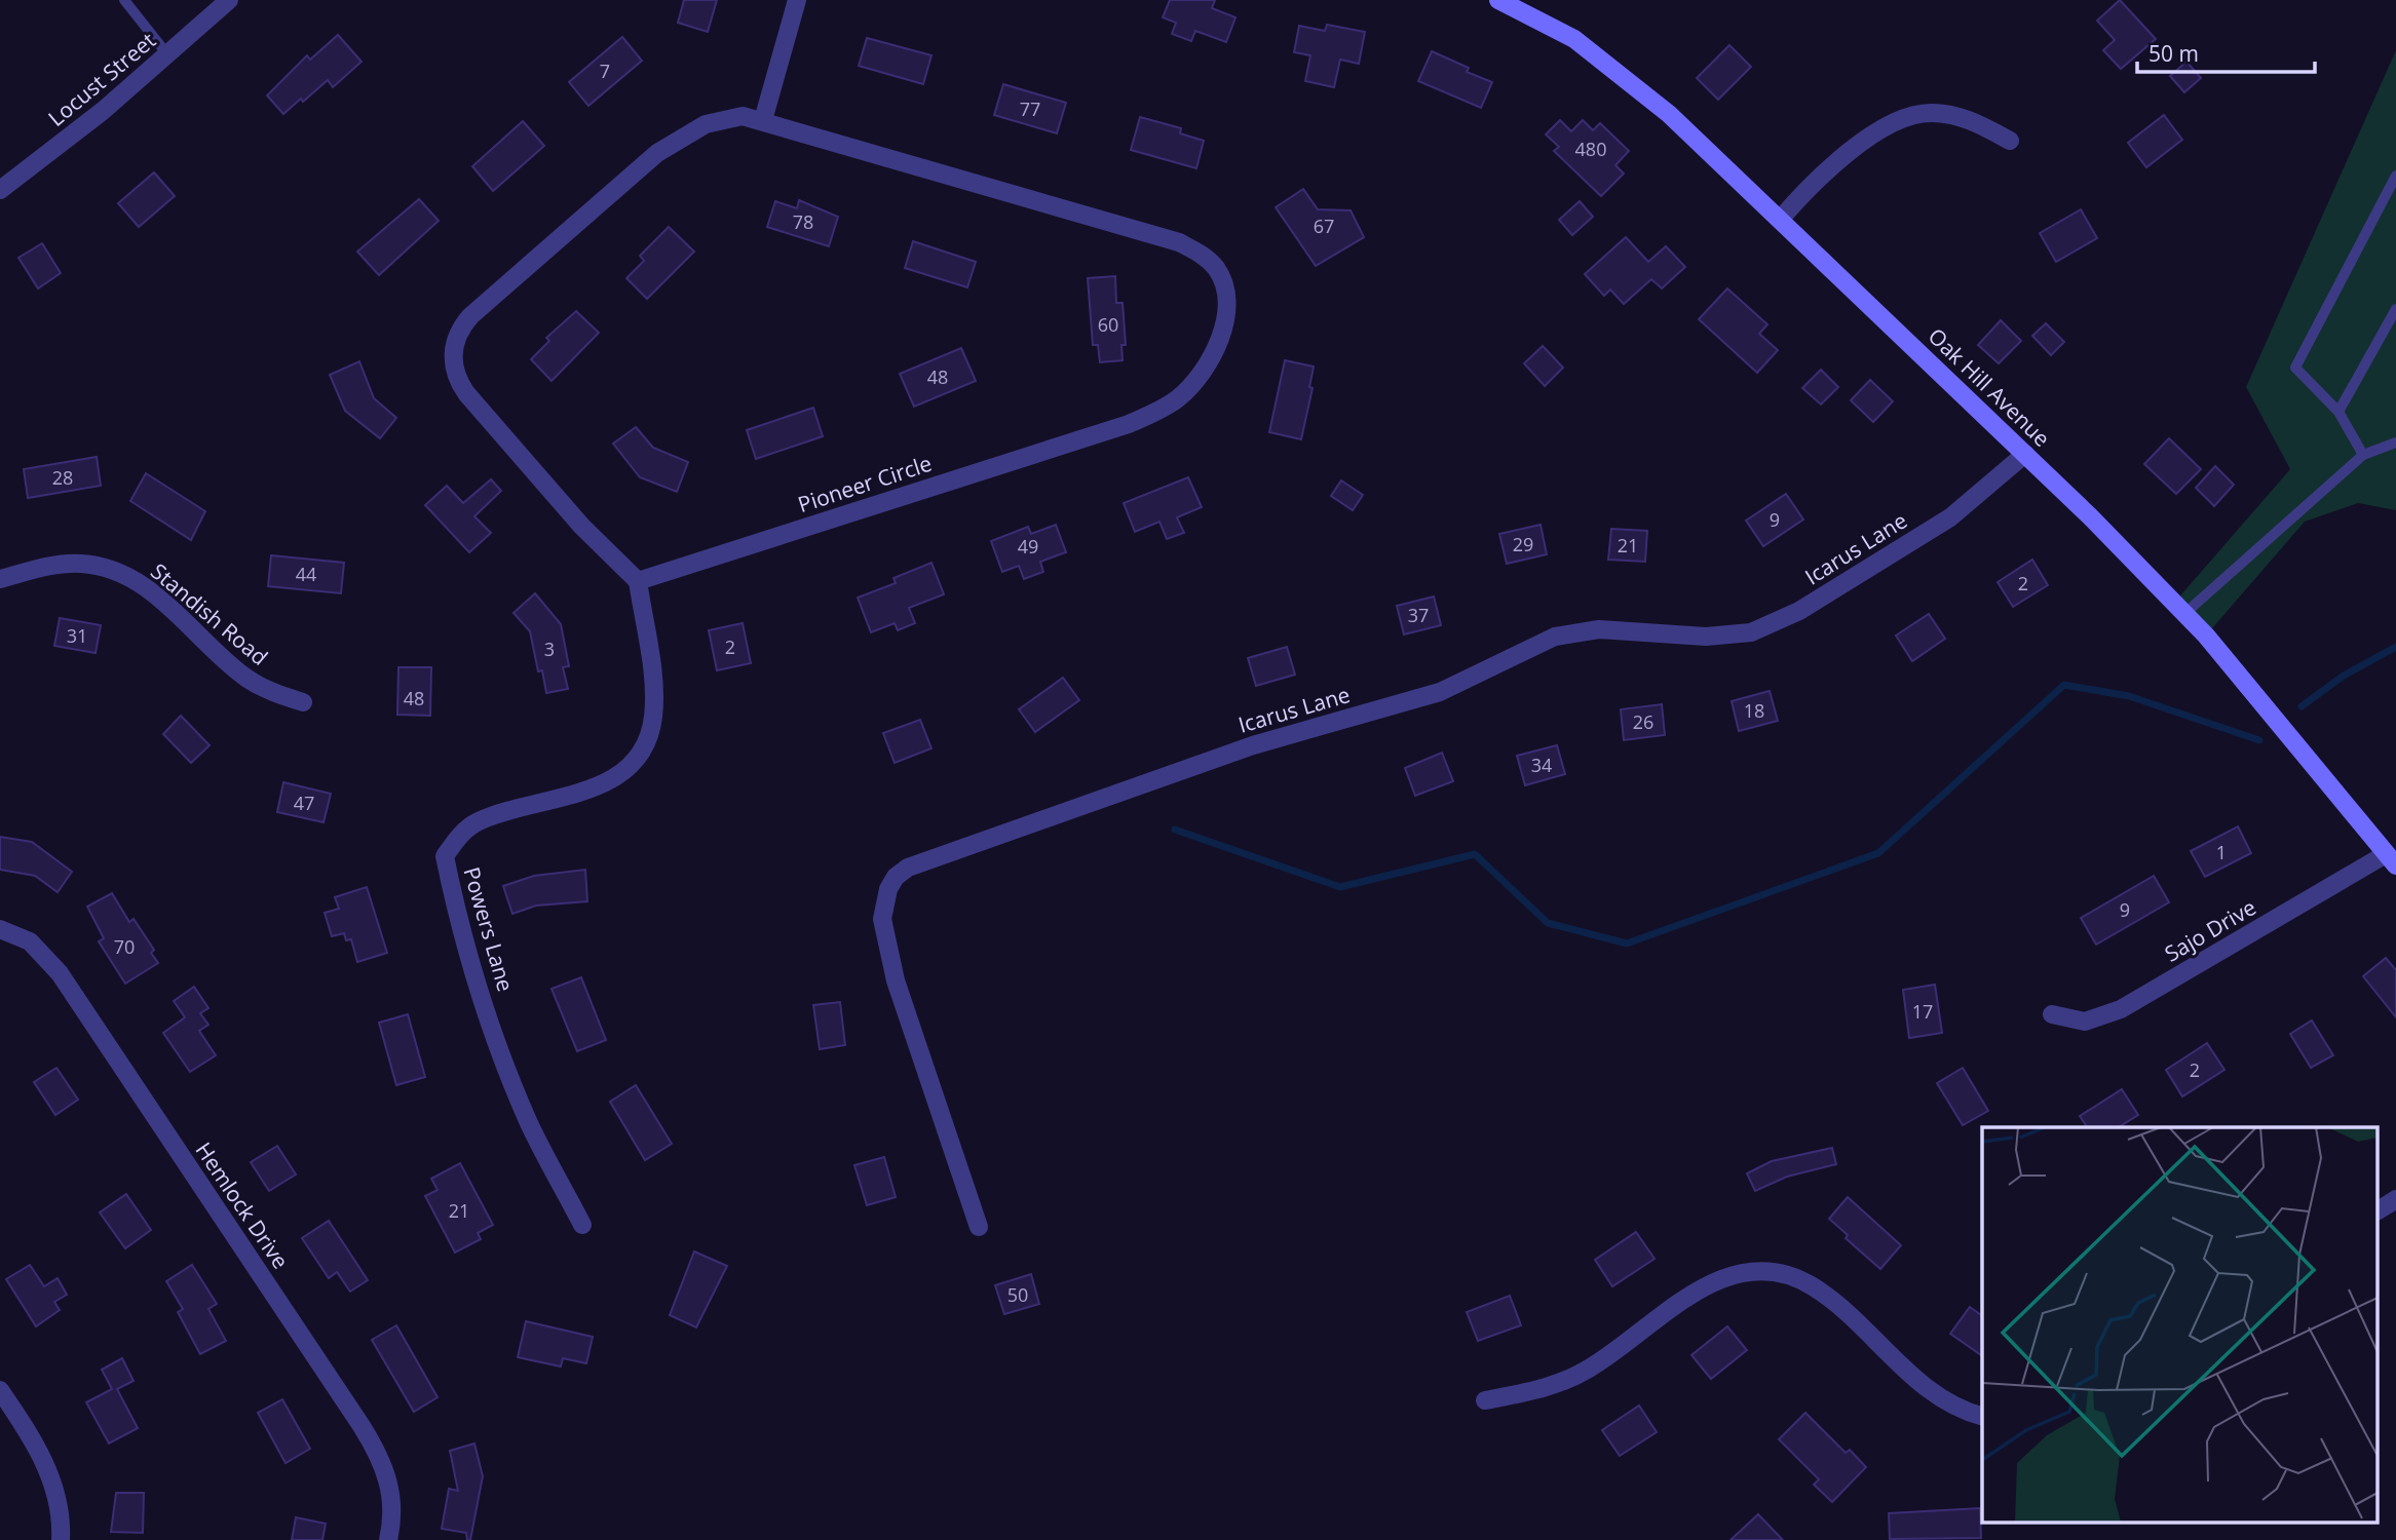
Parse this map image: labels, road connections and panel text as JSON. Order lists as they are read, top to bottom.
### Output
{
  "streets": {
    "main road": ["Oak Hill Avenue"],
    "street": [
      "Locust Street",
      "Pioneer Circle",
      "Icarus Lane",
      "Standish Road",
      "Powers Lane",
      "Sajo Drive",
      "Hemlock Drive"
    ]
  },
  "crossings": [
    ["Oak Hill Avenue", "Icarus Lane"],
    ["Oak Hill Avenue", "Sajo Drive"],
    ["Pioneer Circle", "Powers Lane"]
  ],
  "house_numbers": [
    "7",
    "77",
    "480",
    "78",
    "67",
    "60",
    "48",
    "28",
    "9",
    "29",
    "21",
    "49",
    "44",
    "2",
    "37",
    "31",
    "2",
    "3",
    "48",
    "18",
    "26",
    "34",
    "47",
    "1",
    "9",
    "70",
    "17",
    "2",
    "21",
    "50"
  ],
  "scale_bar": "50 m"
}
